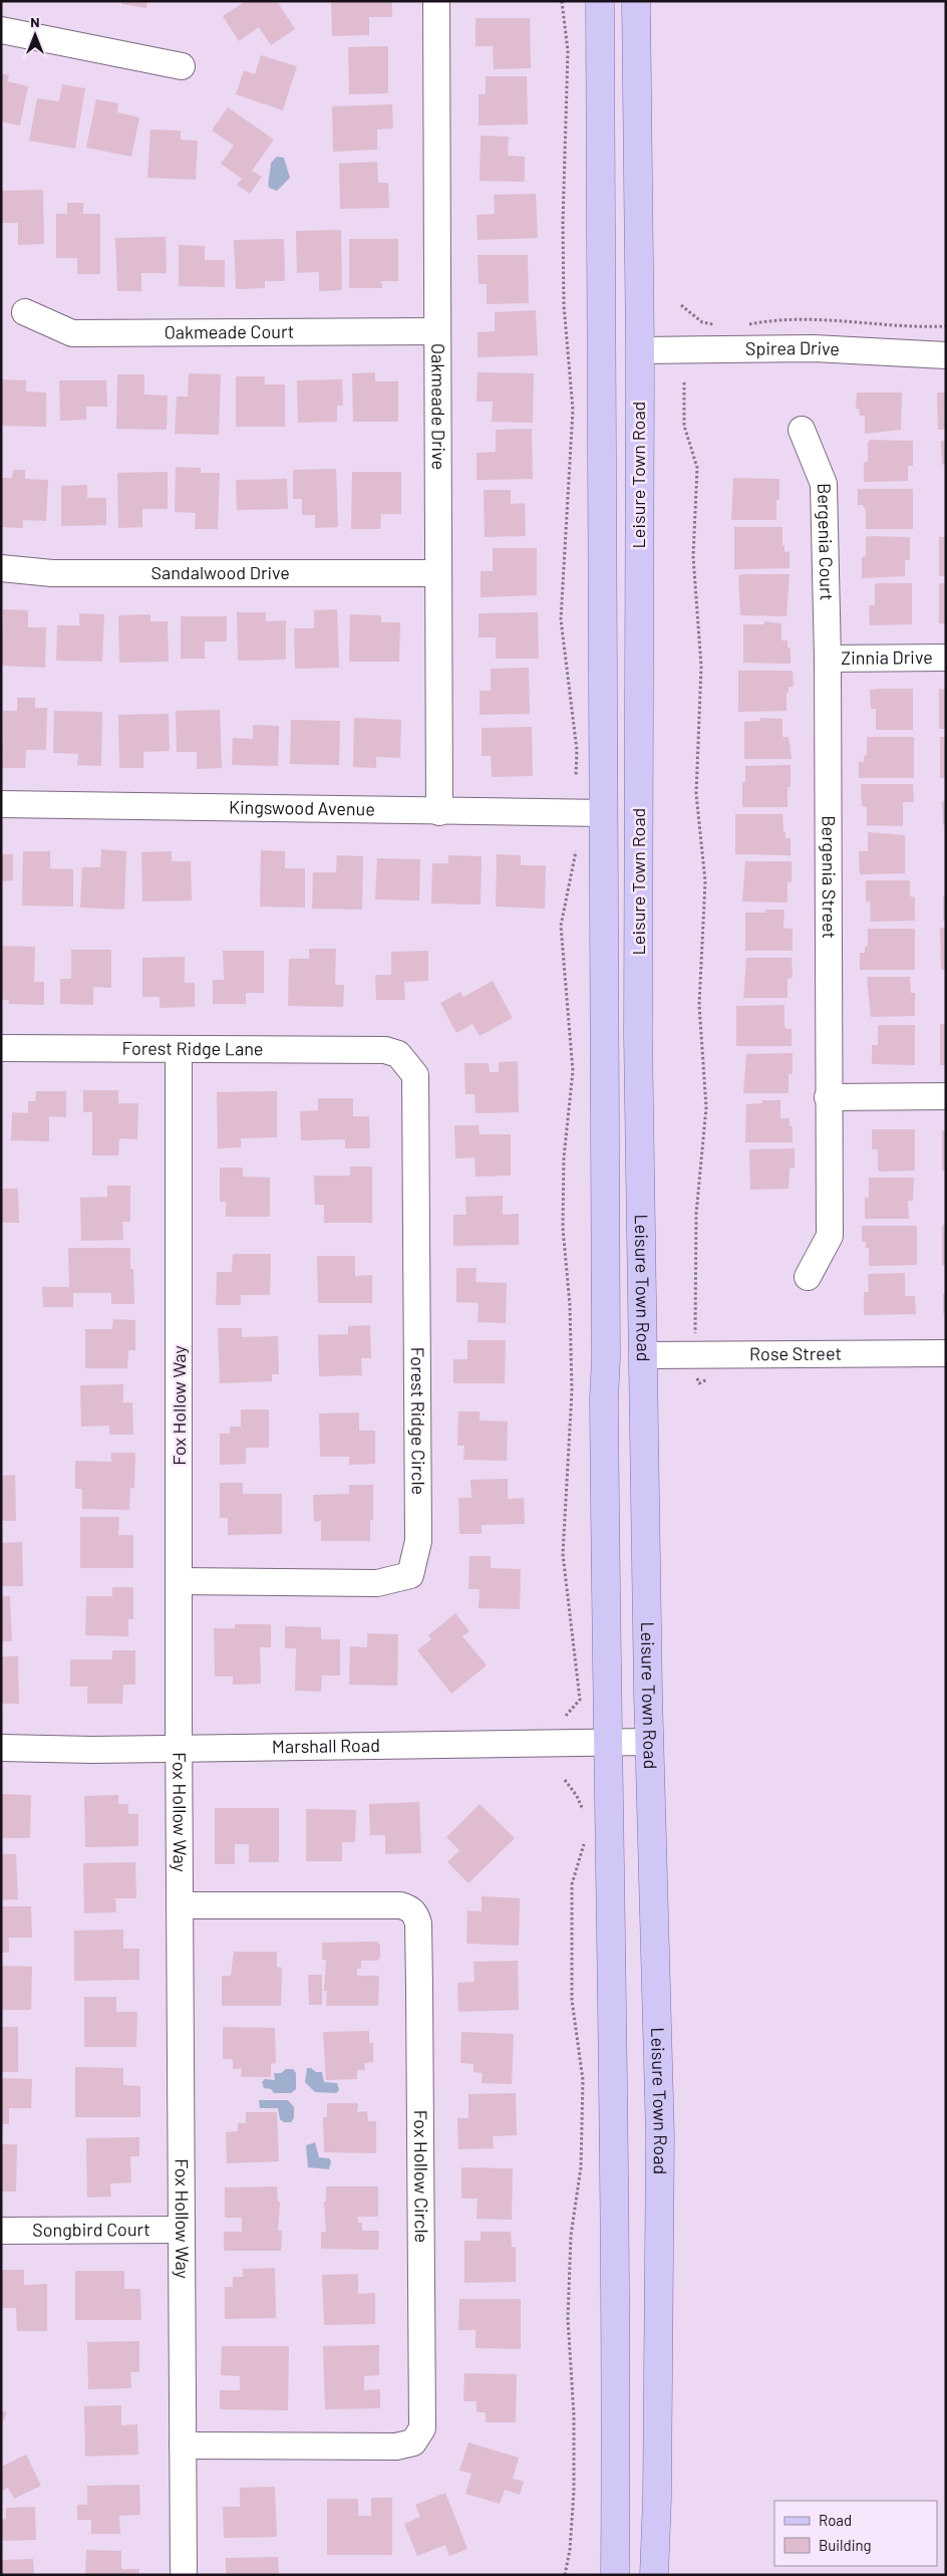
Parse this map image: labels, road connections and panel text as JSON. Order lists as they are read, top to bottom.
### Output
{
  "streets": {
    "main road": ["Leisure Town Road"],
    "street": [
      "Oakmeade Court",
      "Spirea Drive",
      "Oakmeade Drive",
      "Bergenia Court",
      "Sandalwood Drive",
      "Zinnia Drive",
      "Kingswood Avenue",
      "Bergenia Street",
      "Forest Ridge Lane",
      "Rose Street",
      "Fox Hollow Way",
      "Forest Ridge Circle",
      "Marshall Road",
      "Fox Hollow Circle",
      "Songbird Court"
    ]
  },
  "crossings": [
    ["Oakmeade Court", "Oakmeade Drive"],
    ["Spirea Drive", "Leisure Town Road"],
    ["Oakmeade Drive", "Sandalwood Drive"],
    ["Oakmeade Drive", "Kingswood Avenue"],
    ["Leisure Town Road", "Kingswood Avenue"],
    ["Leisure Town Road", "Rose Street"],
    ["Leisure Town Road", "Marshall Road"],
    ["Bergenia Court", "Zinnia Drive"],
    ["Bergenia Court", "Bergenia Street"],
    ["Zinnia Drive", "Bergenia Street"],
    ["Forest Ridge Lane", "Fox Hollow Way"],
    ["Forest Ridge Lane", "Forest Ridge Circle"],
    ["Fox Hollow Way", "Forest Ridge Circle"],
    ["Fox Hollow Way", "Marshall Road"],
    ["Fox Hollow Way", "Fox Hollow Circle"],
    ["Fox Hollow Way", "Songbird Court"]
  ],
  "legend": ["Road", "Building"],
  "north": "top"
}
